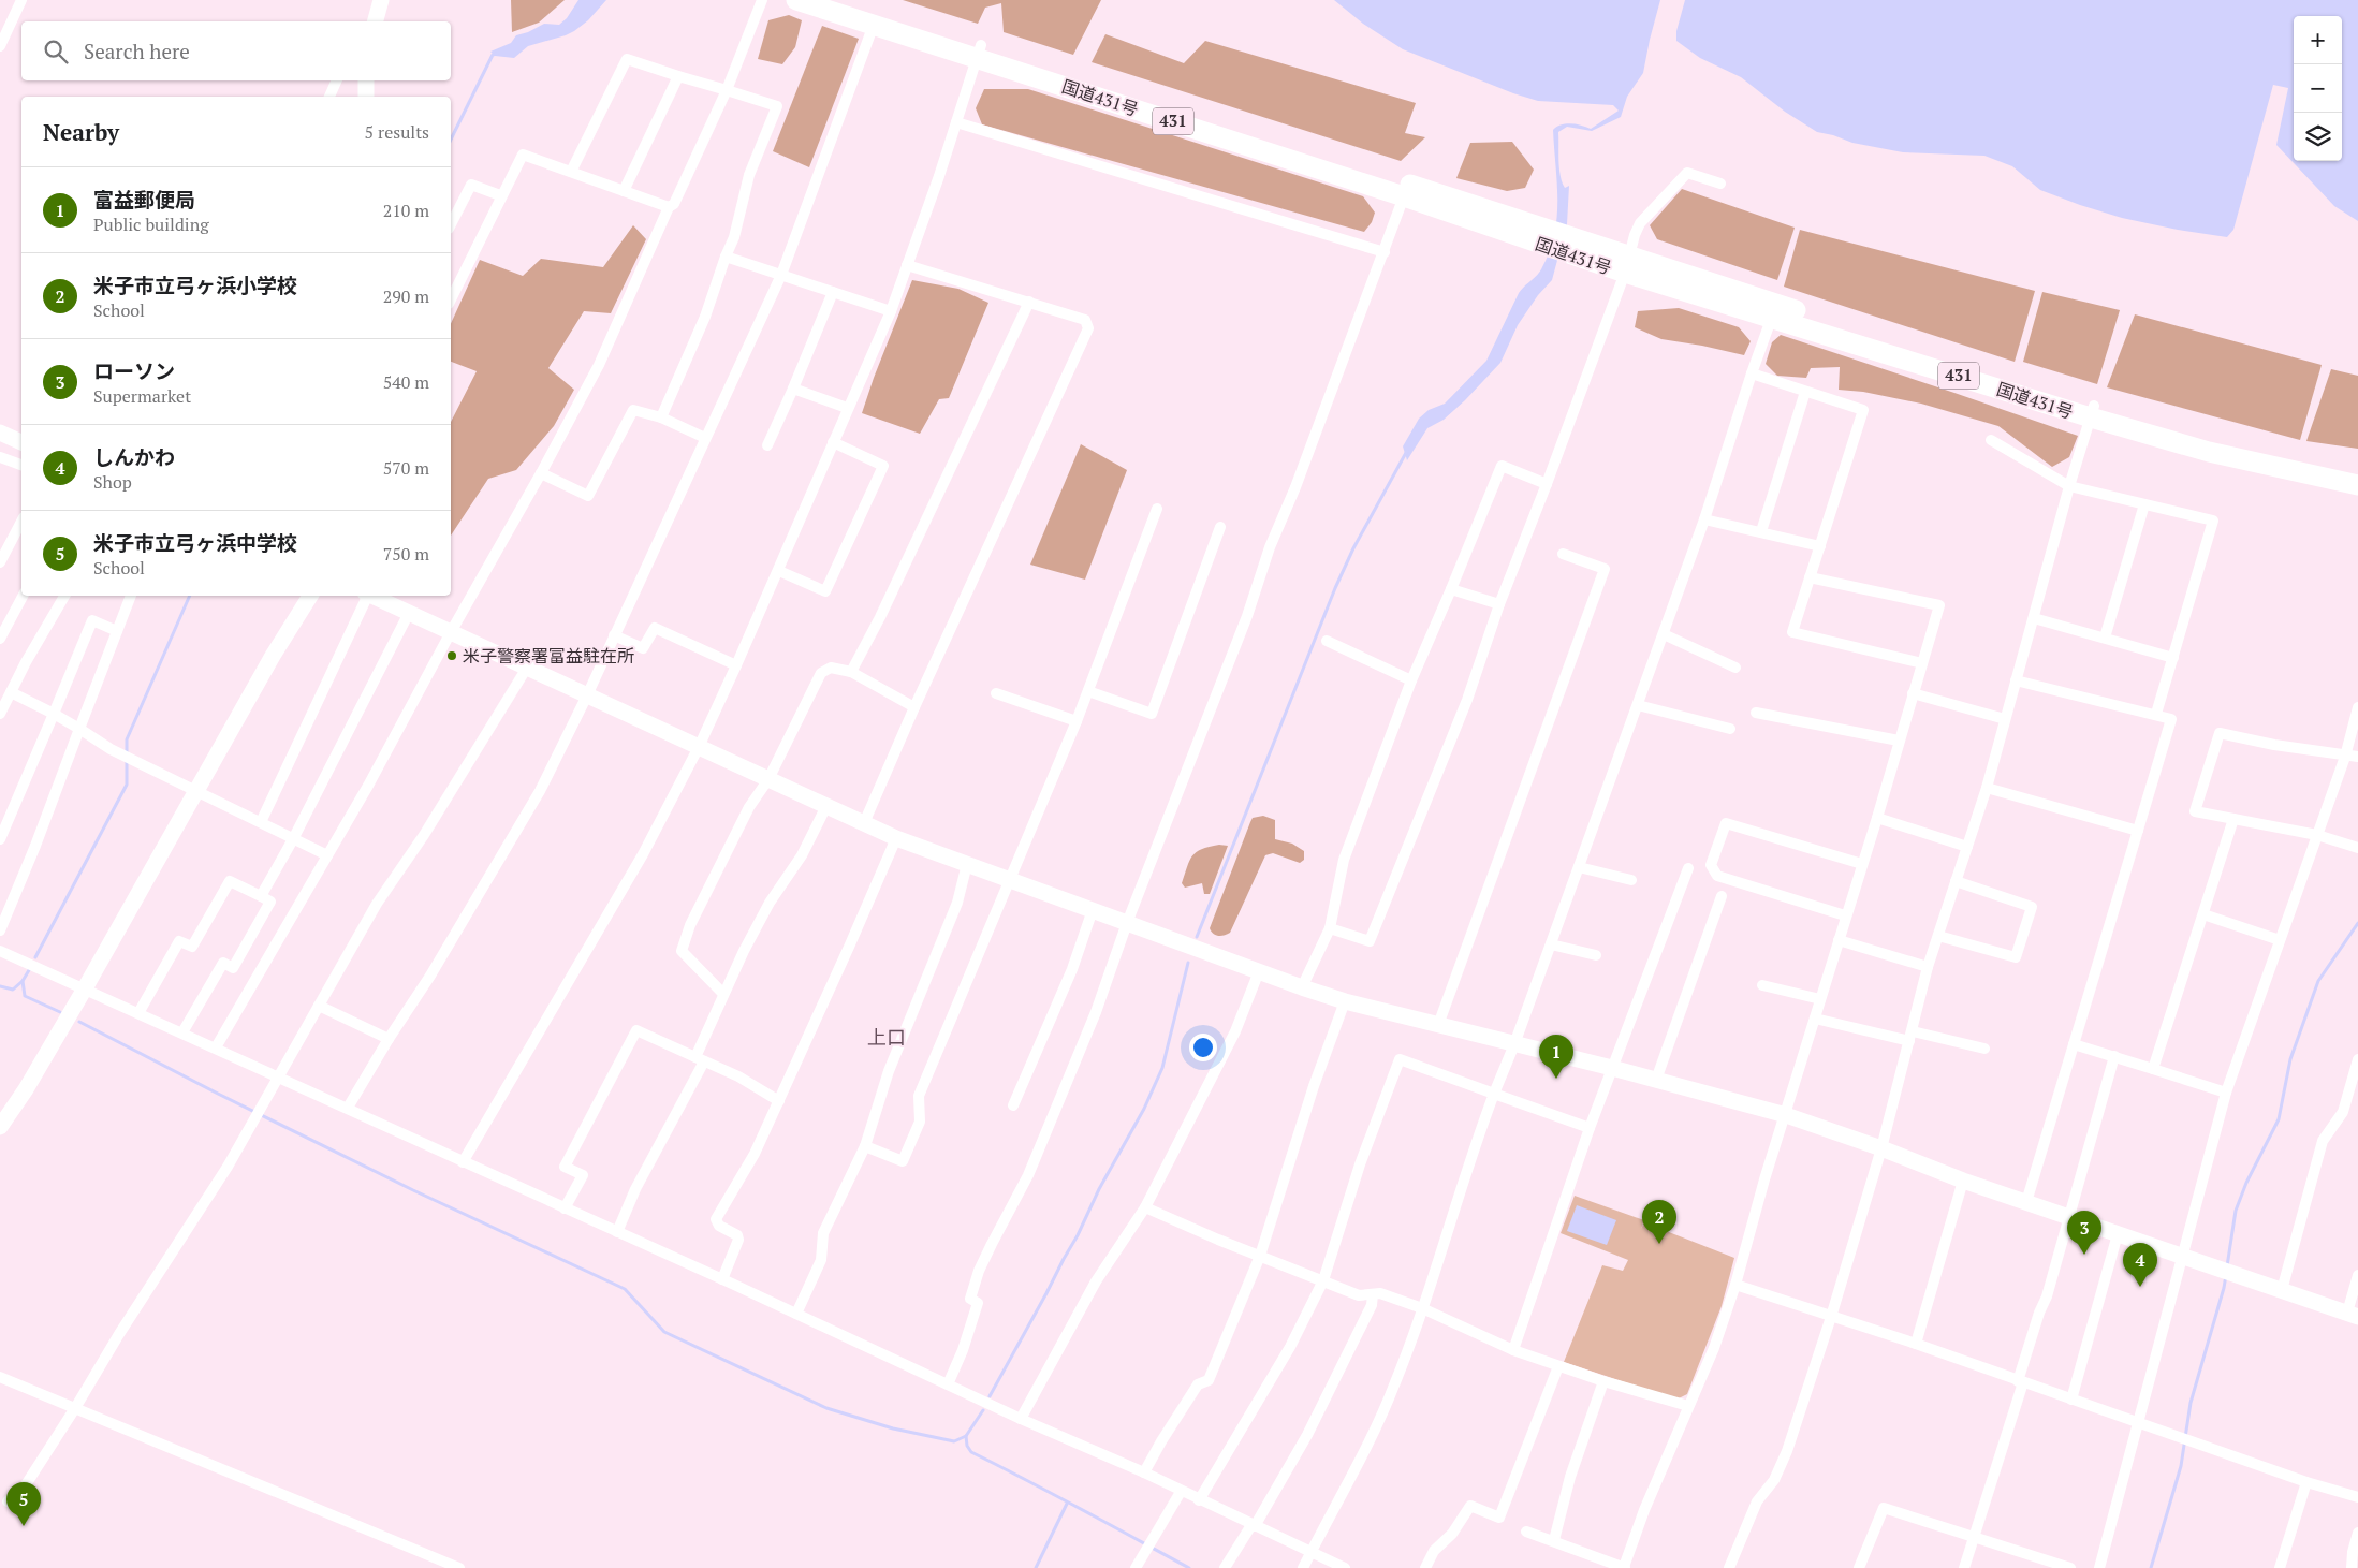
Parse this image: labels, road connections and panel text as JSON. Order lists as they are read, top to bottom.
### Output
{
  "streets": {
    "highway": ["国道431号", "431"]
  },
  "districts": ["上口"],
  "places": ["米子警察署富益駐在所"],
  "page": {
    "map_buttons": ["+", "−"],
    "search": "Search here",
    "heading": ["Nearby", "5 results"],
    "list": [
      {
        "mark": "1",
        "name": "富益郵便局",
        "note": "Public building",
        "value": "210 m"
      },
      {
        "mark": "2",
        "name": "米子市立弓ヶ浜小学校",
        "note": "School",
        "value": "290 m"
      },
      {
        "mark": "3",
        "name": "ローソン",
        "note": "Supermarket",
        "value": "540 m"
      },
      {
        "mark": "4",
        "name": "しんかわ",
        "note": "Shop",
        "value": "570 m"
      },
      {
        "mark": "5",
        "name": "米子市立弓ヶ浜中学校",
        "note": "School",
        "value": "750 m"
      }
    ],
    "pins": [
      "1",
      "2",
      "3",
      "4",
      "5"
    ]
  }
}
